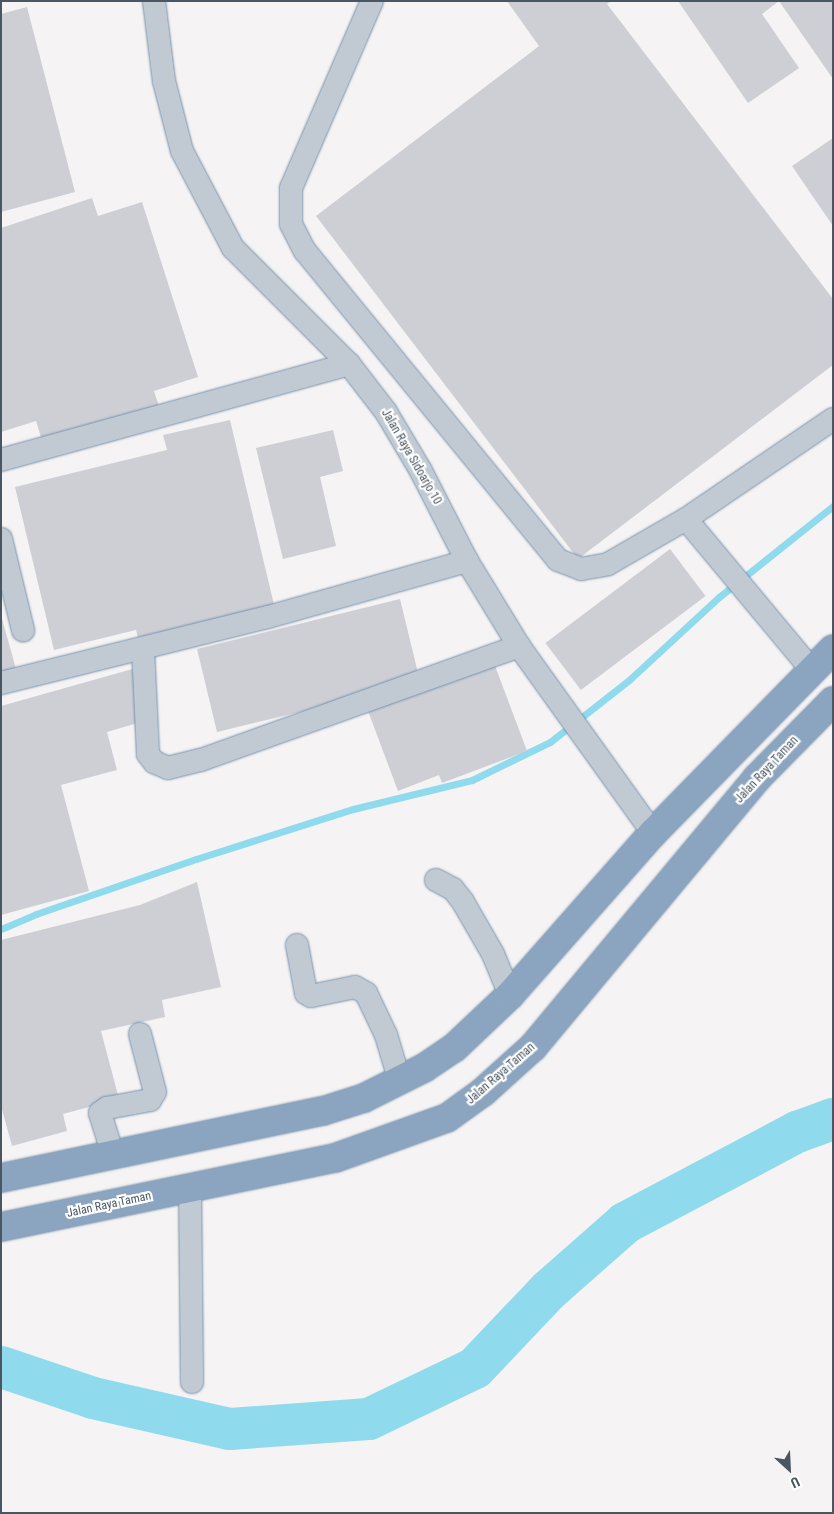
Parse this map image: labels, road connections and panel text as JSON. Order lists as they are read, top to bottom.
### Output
{
  "streets": {
    "highway": ["Jalan Raya Taman"],
    "street": ["Jalan Raya Sidoarjo 10"]
  },
  "north": "bottom right"
}
